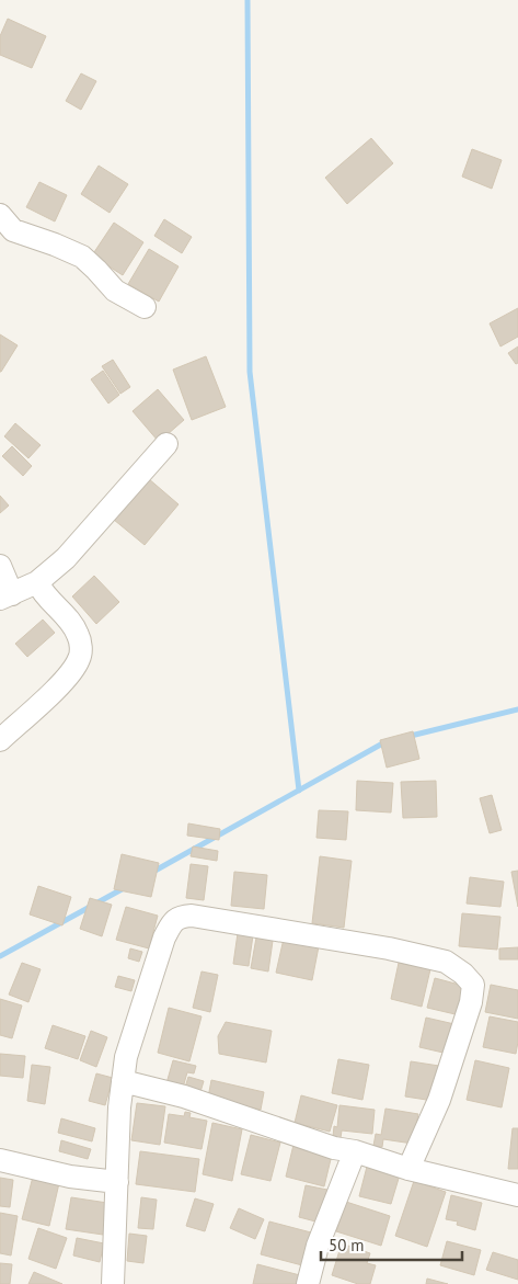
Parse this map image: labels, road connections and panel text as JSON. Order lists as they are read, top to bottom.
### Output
{
  "scale_bar": "50 m"
}
